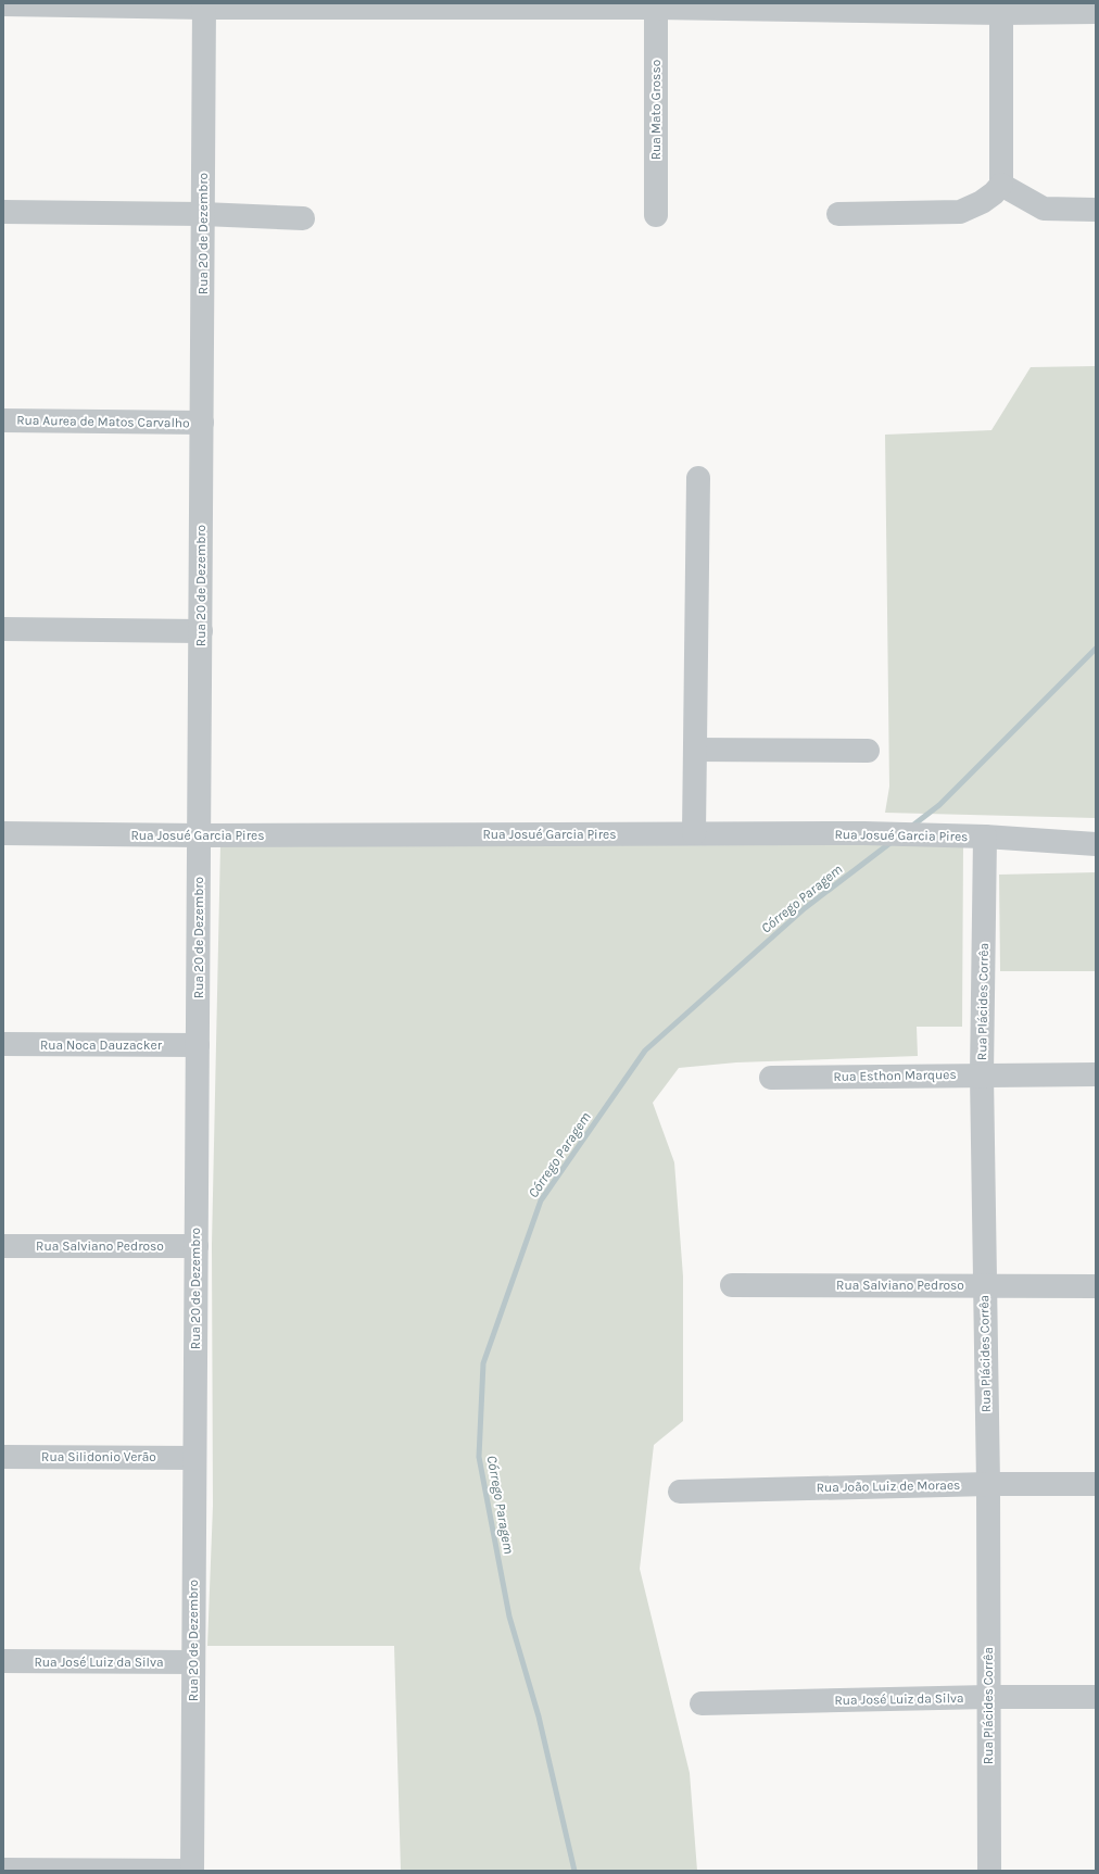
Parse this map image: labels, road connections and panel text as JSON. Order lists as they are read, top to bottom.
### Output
{
  "streets": {
    "street": [
      "Rua Mato Grosso",
      "Rua 20 de Dezembro",
      "Rua Aurea de Matos Carvalho",
      "Rua Josué Garcia Pires",
      "Rua Plácides Corrêa",
      "Rua Noca Dauzacker",
      "Rua Esthon Marques",
      "Rua Salviano Pedroso",
      "Rua Silidonio Verão",
      "Rua João Luiz de Moraes",
      "Rua José Luiz da Silva"
    ]
  },
  "crossings": [
    ["Rua 20 de Dezembro", "Rua Aurea de Matos Carvalho"],
    ["Rua 20 de Dezembro", "Rua Josué Garcia Pires"],
    ["Rua 20 de Dezembro", "Rua Noca Dauzacker"],
    ["Rua 20 de Dezembro", "Rua Salviano Pedroso"],
    ["Rua 20 de Dezembro", "Rua Silidonio Verão"],
    ["Rua 20 de Dezembro", "Rua José Luiz da Silva"],
    ["Rua Josué Garcia Pires", "Rua Plácides Corrêa"],
    ["Rua Plácides Corrêa", "Rua Esthon Marques"],
    ["Rua Plácides Corrêa", "Rua Salviano Pedroso"],
    ["Rua Plácides Corrêa", "Rua João Luiz de Moraes"],
    ["Rua Plácides Corrêa", "Rua José Luiz da Silva"]
  ],
  "water": ["Córrego Paragem"]
}
